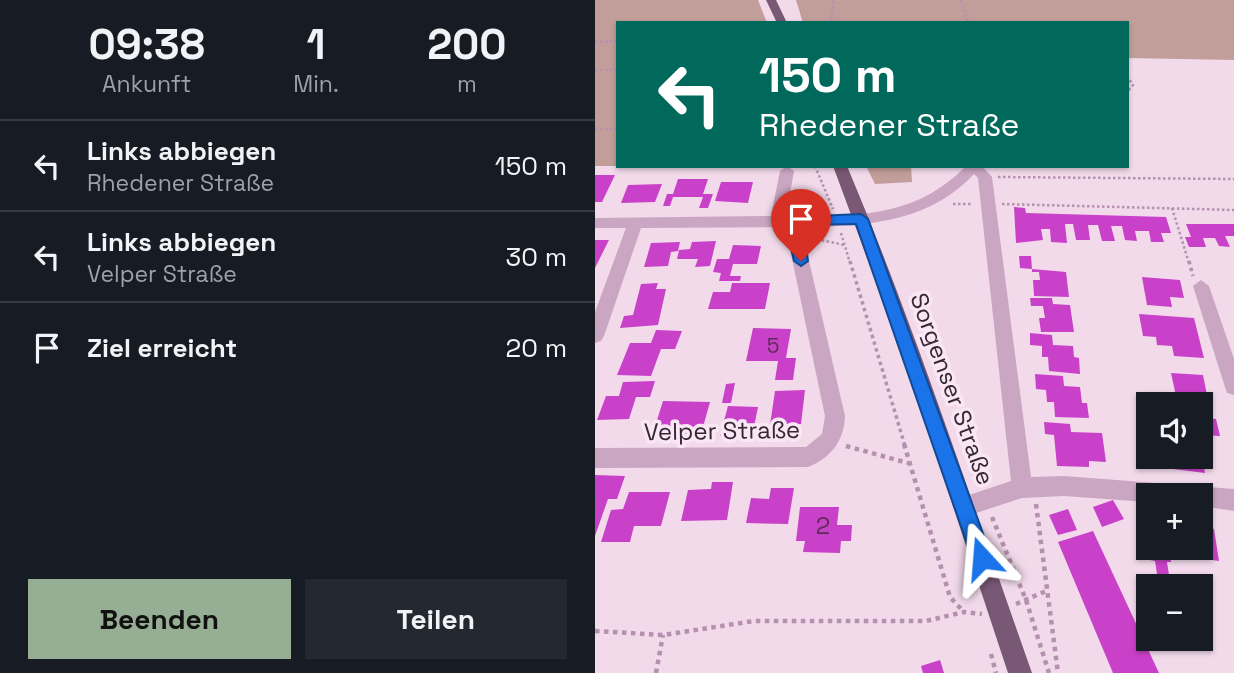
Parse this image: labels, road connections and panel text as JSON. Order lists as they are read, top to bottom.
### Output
{
  "streets": {
    "main road": ["Sorgenser Straße"],
    "street": ["Velper Straße"]
  },
  "house_numbers": ["5", "2"],
  "page": {
    "eta": [
      "09:38",
      "Ankunft",
      "1",
      "Min.",
      "200",
      "m"
    ],
    "turn": ["150 m", "Rhedener Straße"],
    "list": [
      {
        "name": "Links abbiegen",
        "note": "Rhedener Straße",
        "value": "150 m"
      },
      {
        "name": "Links abbiegen",
        "note": "Velper Straße",
        "value": "30 m"
      },
      {
        "name": "Ziel erreicht",
        "value": "20 m"
      }
    ],
    "map_buttons": ["+", "−"],
    "buttons": ["Beenden", "Teilen"]
  }
}
